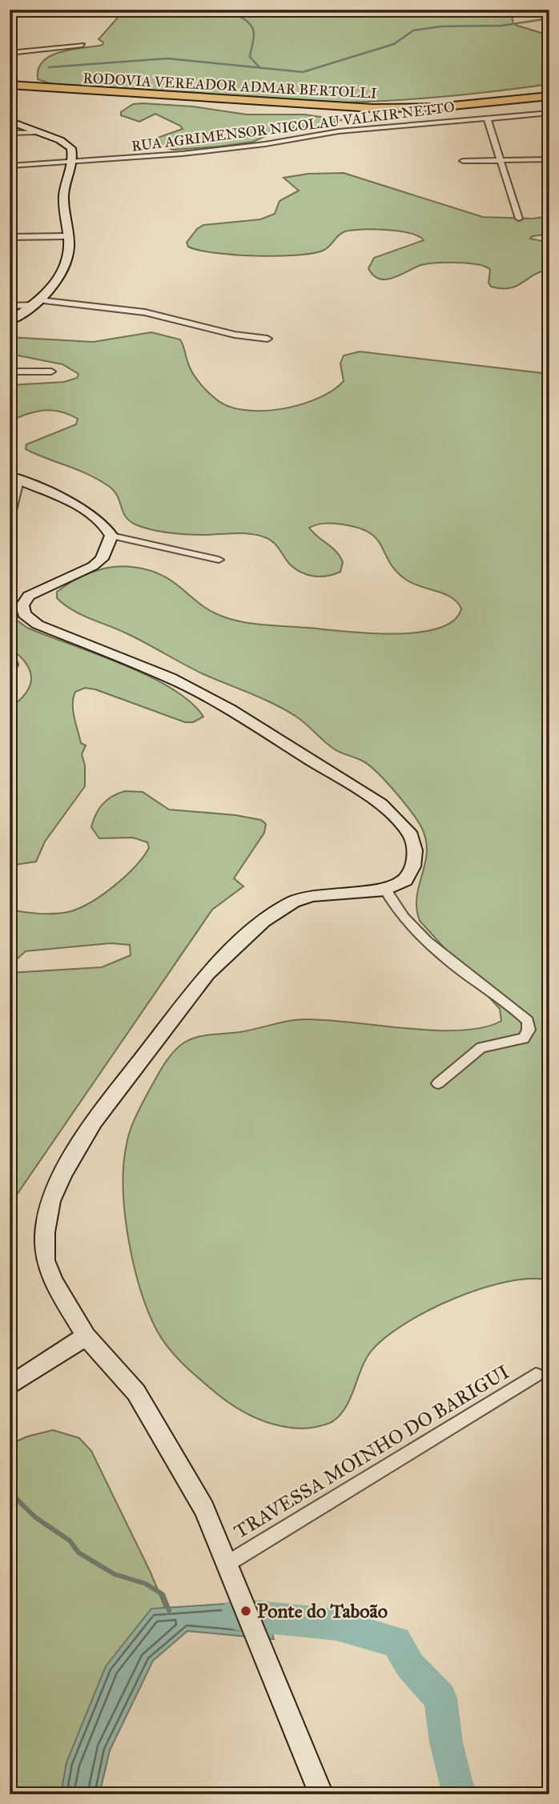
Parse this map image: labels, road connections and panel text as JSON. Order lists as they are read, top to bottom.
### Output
{
  "streets": {
    "highway": ["RODOVIA VEREADOR ADMAR BERTOLLI"],
    "street": ["RUA AGRIMENSOR NICOLAU VALKIR NETTO", "TRAVESSA MOINHO DO BARIGUI"]
  },
  "places": ["Ponte do Taboão"]
}
